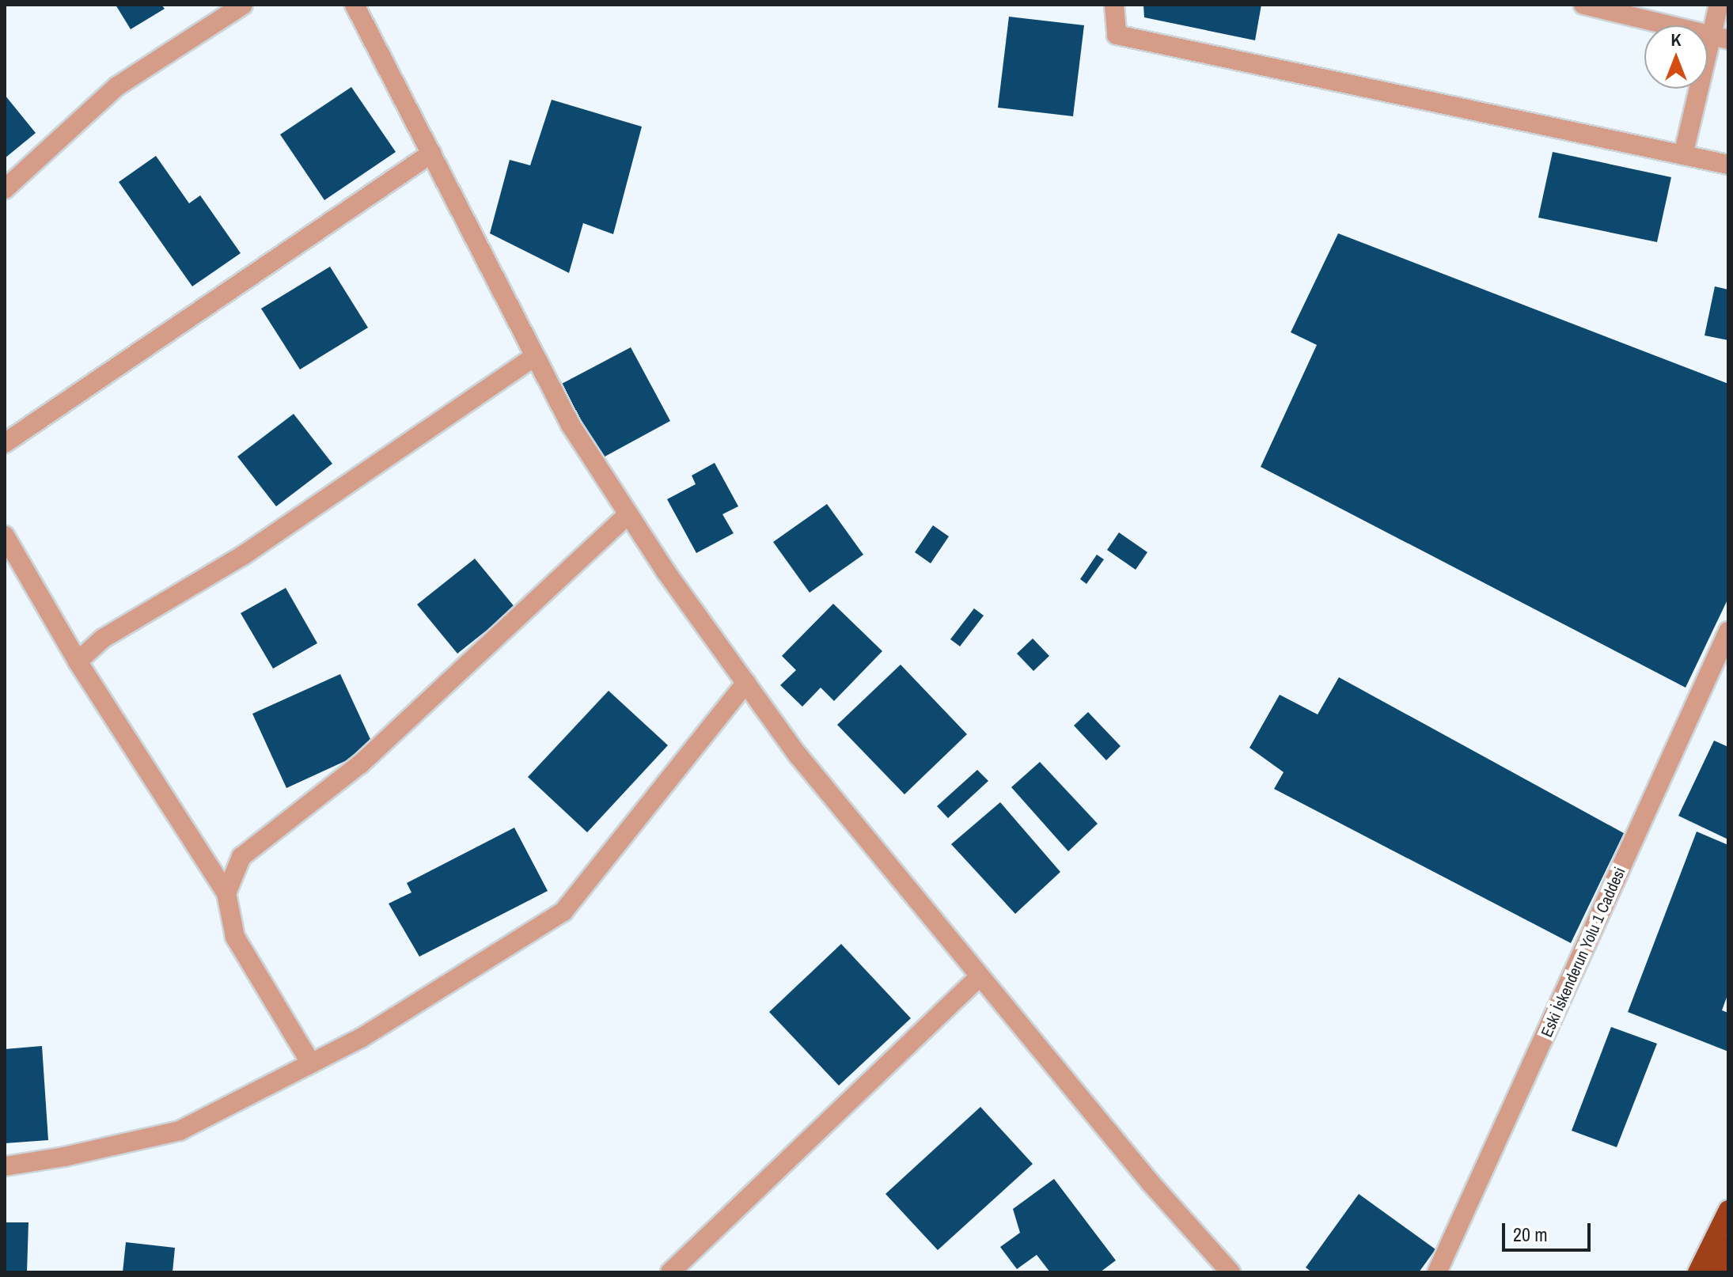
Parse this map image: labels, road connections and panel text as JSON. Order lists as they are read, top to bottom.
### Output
{
  "streets": {
    "street": ["Eski İskenderun Yolu 1 Caddesi"]
  },
  "scale_bar": "20 m",
  "north": "top"
}
